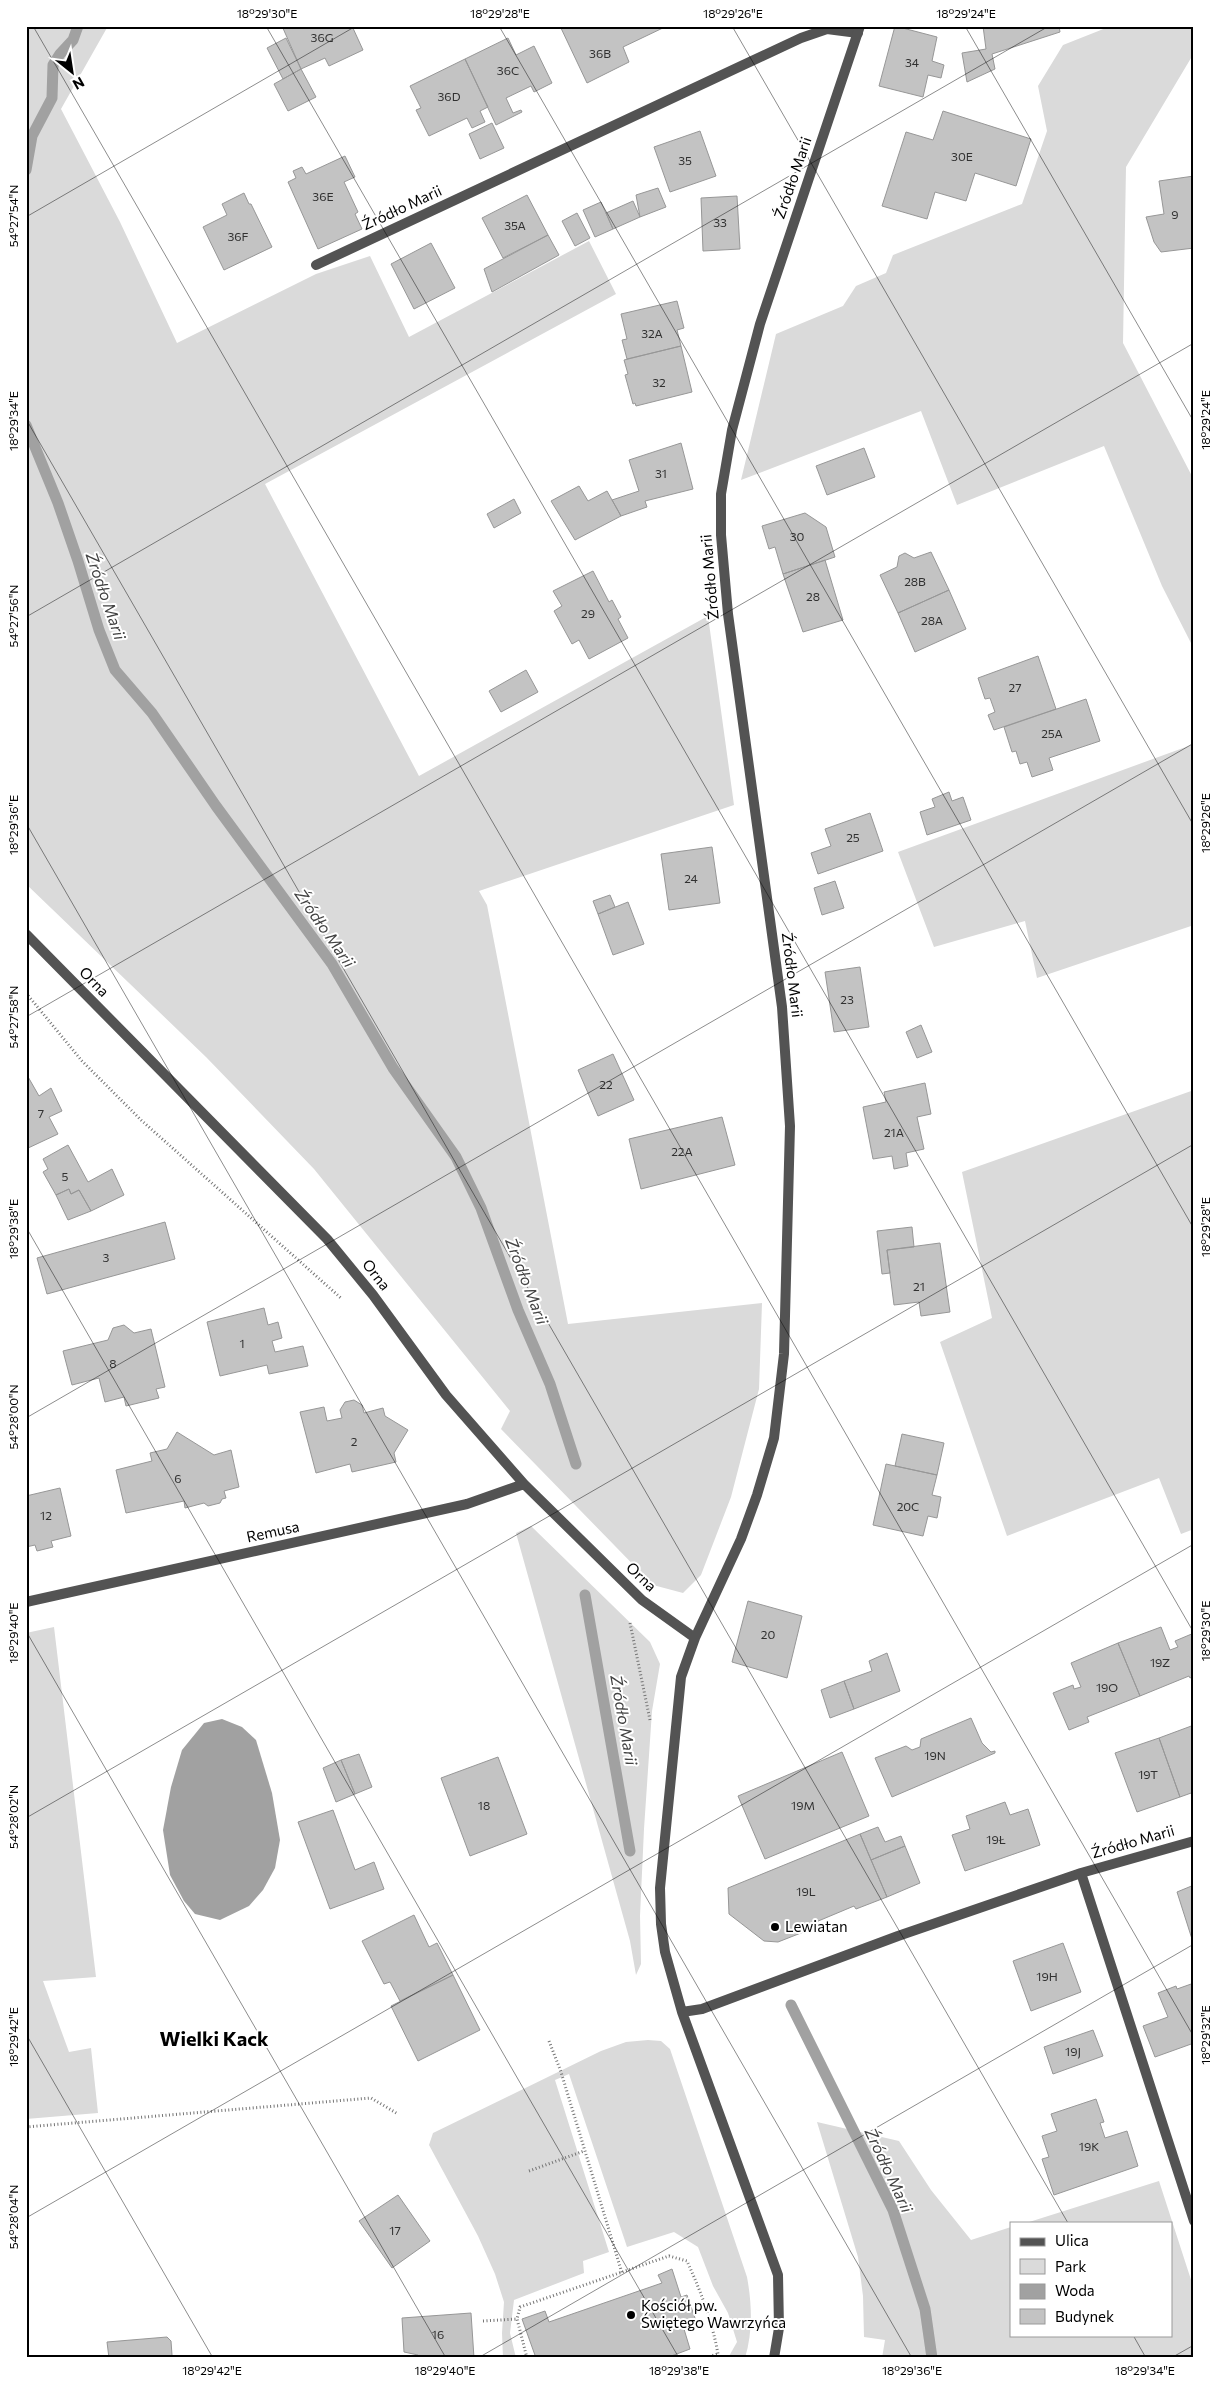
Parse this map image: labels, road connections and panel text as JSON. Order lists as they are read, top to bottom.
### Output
{
  "streets": {
    "street": ["Źródło Marii", "Orna", "Remusa"]
  },
  "crossings": [
    ["Źródło Marii", "Orna"],
    ["Orna", "Remusa"]
  ],
  "districts": ["Wielki Kack"],
  "water": ["Źródło Marii"],
  "places": ["Lewiatan", "Kościół pw. Świętego Wawrzyńca"],
  "house_numbers": [
    "36G",
    "36B",
    "34",
    "36C",
    "36D",
    "30E",
    "35",
    "36E",
    "9",
    "33",
    "35A",
    "36F",
    "32A",
    "32",
    "31",
    "30",
    "28B",
    "28",
    "29",
    "28A",
    "27",
    "25A",
    "25",
    "24",
    "23",
    "22",
    "7",
    "21A",
    "22A",
    "5",
    "3",
    "21",
    "1",
    "8",
    "2",
    "6",
    "20C",
    "12",
    "20",
    "19Z",
    "19O",
    "19N",
    "19T",
    "18",
    "19M",
    "19Ł",
    "19L",
    "19H",
    "19J",
    "19K",
    "17",
    "16"
  ],
  "legend": [
    "Ulica",
    "Park",
    "Woda",
    "Budynek"
  ],
  "north": "bottom right",
  "coordinates": [
    "18°29'30\"E",
    "18°29'28\"E",
    "18°29'26\"E",
    "18°29'24\"E",
    "54°27'54\"N",
    "18°29'34\"E",
    "54°27'56\"N",
    "18°29'36\"E",
    "54°27'58\"N",
    "18°29'38\"E",
    "54°28'00\"N",
    "18°29'40\"E",
    "54°28'02\"N",
    "18°29'32\"E",
    "18°29'42\"E",
    "54°28'04\"N"
  ]
}
